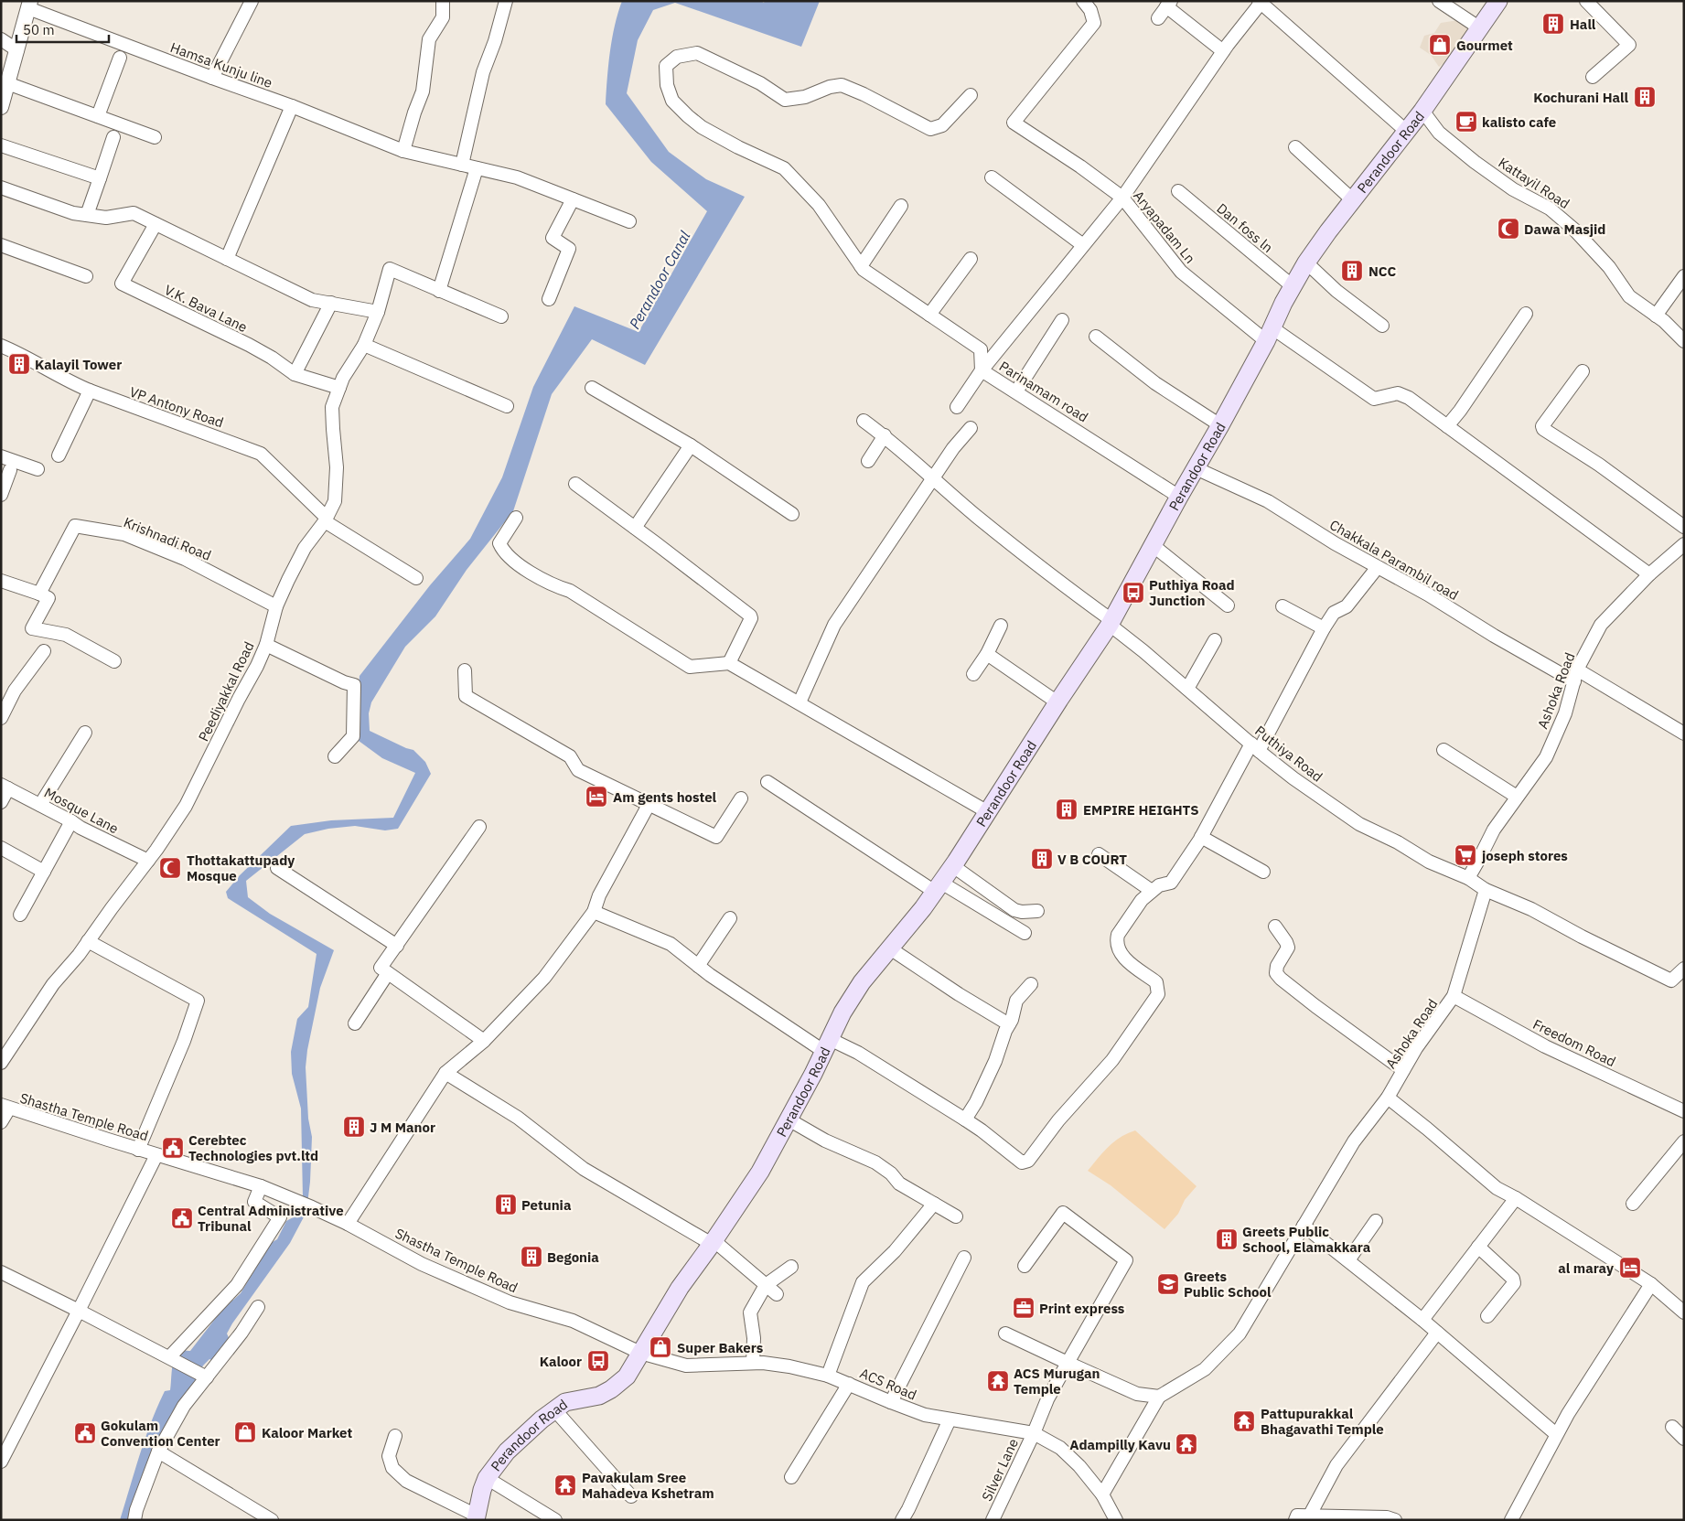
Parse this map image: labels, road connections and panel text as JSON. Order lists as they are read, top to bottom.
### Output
{
  "streets": {
    "main road": ["Perandoor Road"],
    "street": [
      "Hamsa Kunju line",
      "Kattayil Road",
      "Aryapadam Ln",
      "Dan foss ln",
      "V.K. Bava Lane",
      "Parinamam road",
      "VP Antony Road",
      "Krishnadi Road",
      "Chakkala Parambil road",
      "Ashoka Road",
      "Peediyakkal Road",
      "Puthiya Road",
      "Mosque Lane",
      "Freedom Road",
      "Shastha Temple Road",
      "ACS Road",
      "Silver Lane"
    ]
  },
  "crossings": [
    ["Perandoor Road", "Kattayil Road"],
    ["Perandoor Road", "Aryapadam Ln"],
    ["Perandoor Road", "Dan foss ln"],
    ["Perandoor Road", "Parinamam road"],
    ["Perandoor Road", "Chakkala Parambil road"],
    ["Perandoor Road", "Puthiya Road"],
    ["Perandoor Road", "Shastha Temple Road"],
    ["Perandoor Road", "ACS Road"],
    ["Aryapadam Ln", "Ashoka Road"],
    ["V.K. Bava Lane", "Peediyakkal Road"],
    ["VP Antony Road", "Peediyakkal Road"],
    ["Krishnadi Road", "Peediyakkal Road"],
    ["Chakkala Parambil road", "Ashoka Road"],
    ["Ashoka Road", "Puthiya Road"],
    ["Ashoka Road", "Freedom Road"],
    ["Ashoka Road", "ACS Road"],
    ["Peediyakkal Road", "Mosque Lane"],
    ["Shastha Temple Road", "ACS Road"],
    ["ACS Road", "Silver Lane"]
  ],
  "water": ["Perandoor Canal"],
  "places": {
    "building": [
      "Hall",
      "Kochurani Hall",
      "NCC",
      "Kalayil Tower",
      "EMPIRE HEIGHTS",
      "V B COURT",
      "J M Manor",
      "Petunia",
      "Greets Public School, Elamakkara",
      "Begonia"
    ],
    "shop": ["Gourmet", "Super Bakers", "Kaloor Market"],
    "cafe": ["kalisto cafe"],
    "mosque": ["Dawa Masjid", "Thottakattupady Mosque"],
    "bus stop": ["Puthiya Road Junction", "Kaloor"],
    "hotel": ["Am gents hostel", "al maray"],
    "supermarket": ["joseph stores"],
    "public building": ["Cerebtec Technologies pvt.ltd", "Central Administrative Tribunal", "Gokulam Convention Center"],
    "school or university": ["Greets Public School"],
    "office": ["Print express"],
    "temple": [
      "ACS Murugan Temple",
      "Pattupurakkal Bhagavathi Temple",
      "Adampilly Kavu",
      "Pavakulam Sree Mahadeva Kshetram"
    ]
  },
  "scale_bar": "50 m"
}
